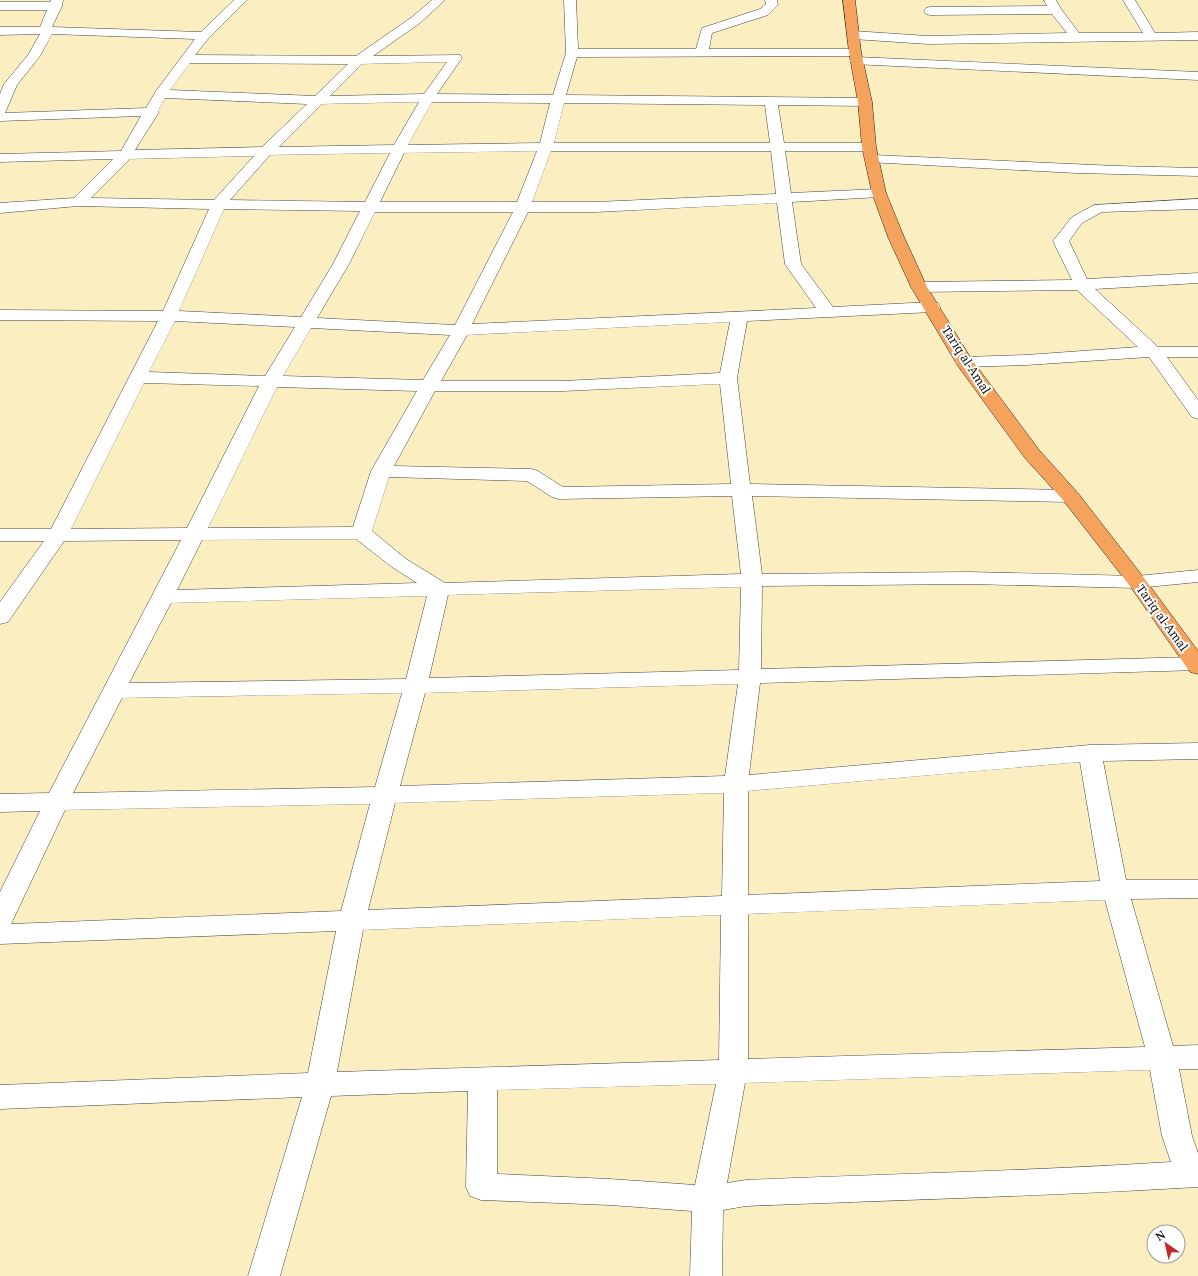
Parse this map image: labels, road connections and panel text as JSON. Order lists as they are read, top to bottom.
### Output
{
  "streets": {
    "highway": ["Tariq al-Amal"]
  },
  "north": "top left"
}
